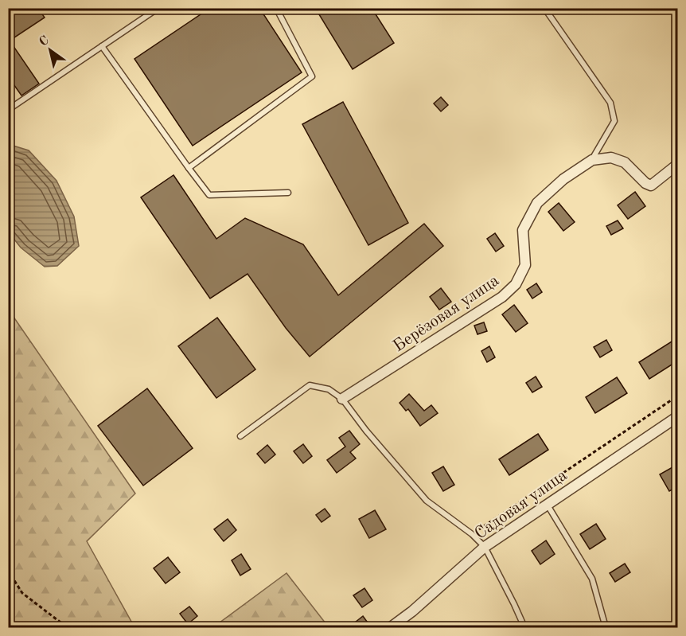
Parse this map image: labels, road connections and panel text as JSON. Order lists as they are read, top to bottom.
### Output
{
  "streets": {
    "street": ["Берёзовая улица", "Садовая улица"]
  },
  "north": "top left"
}
